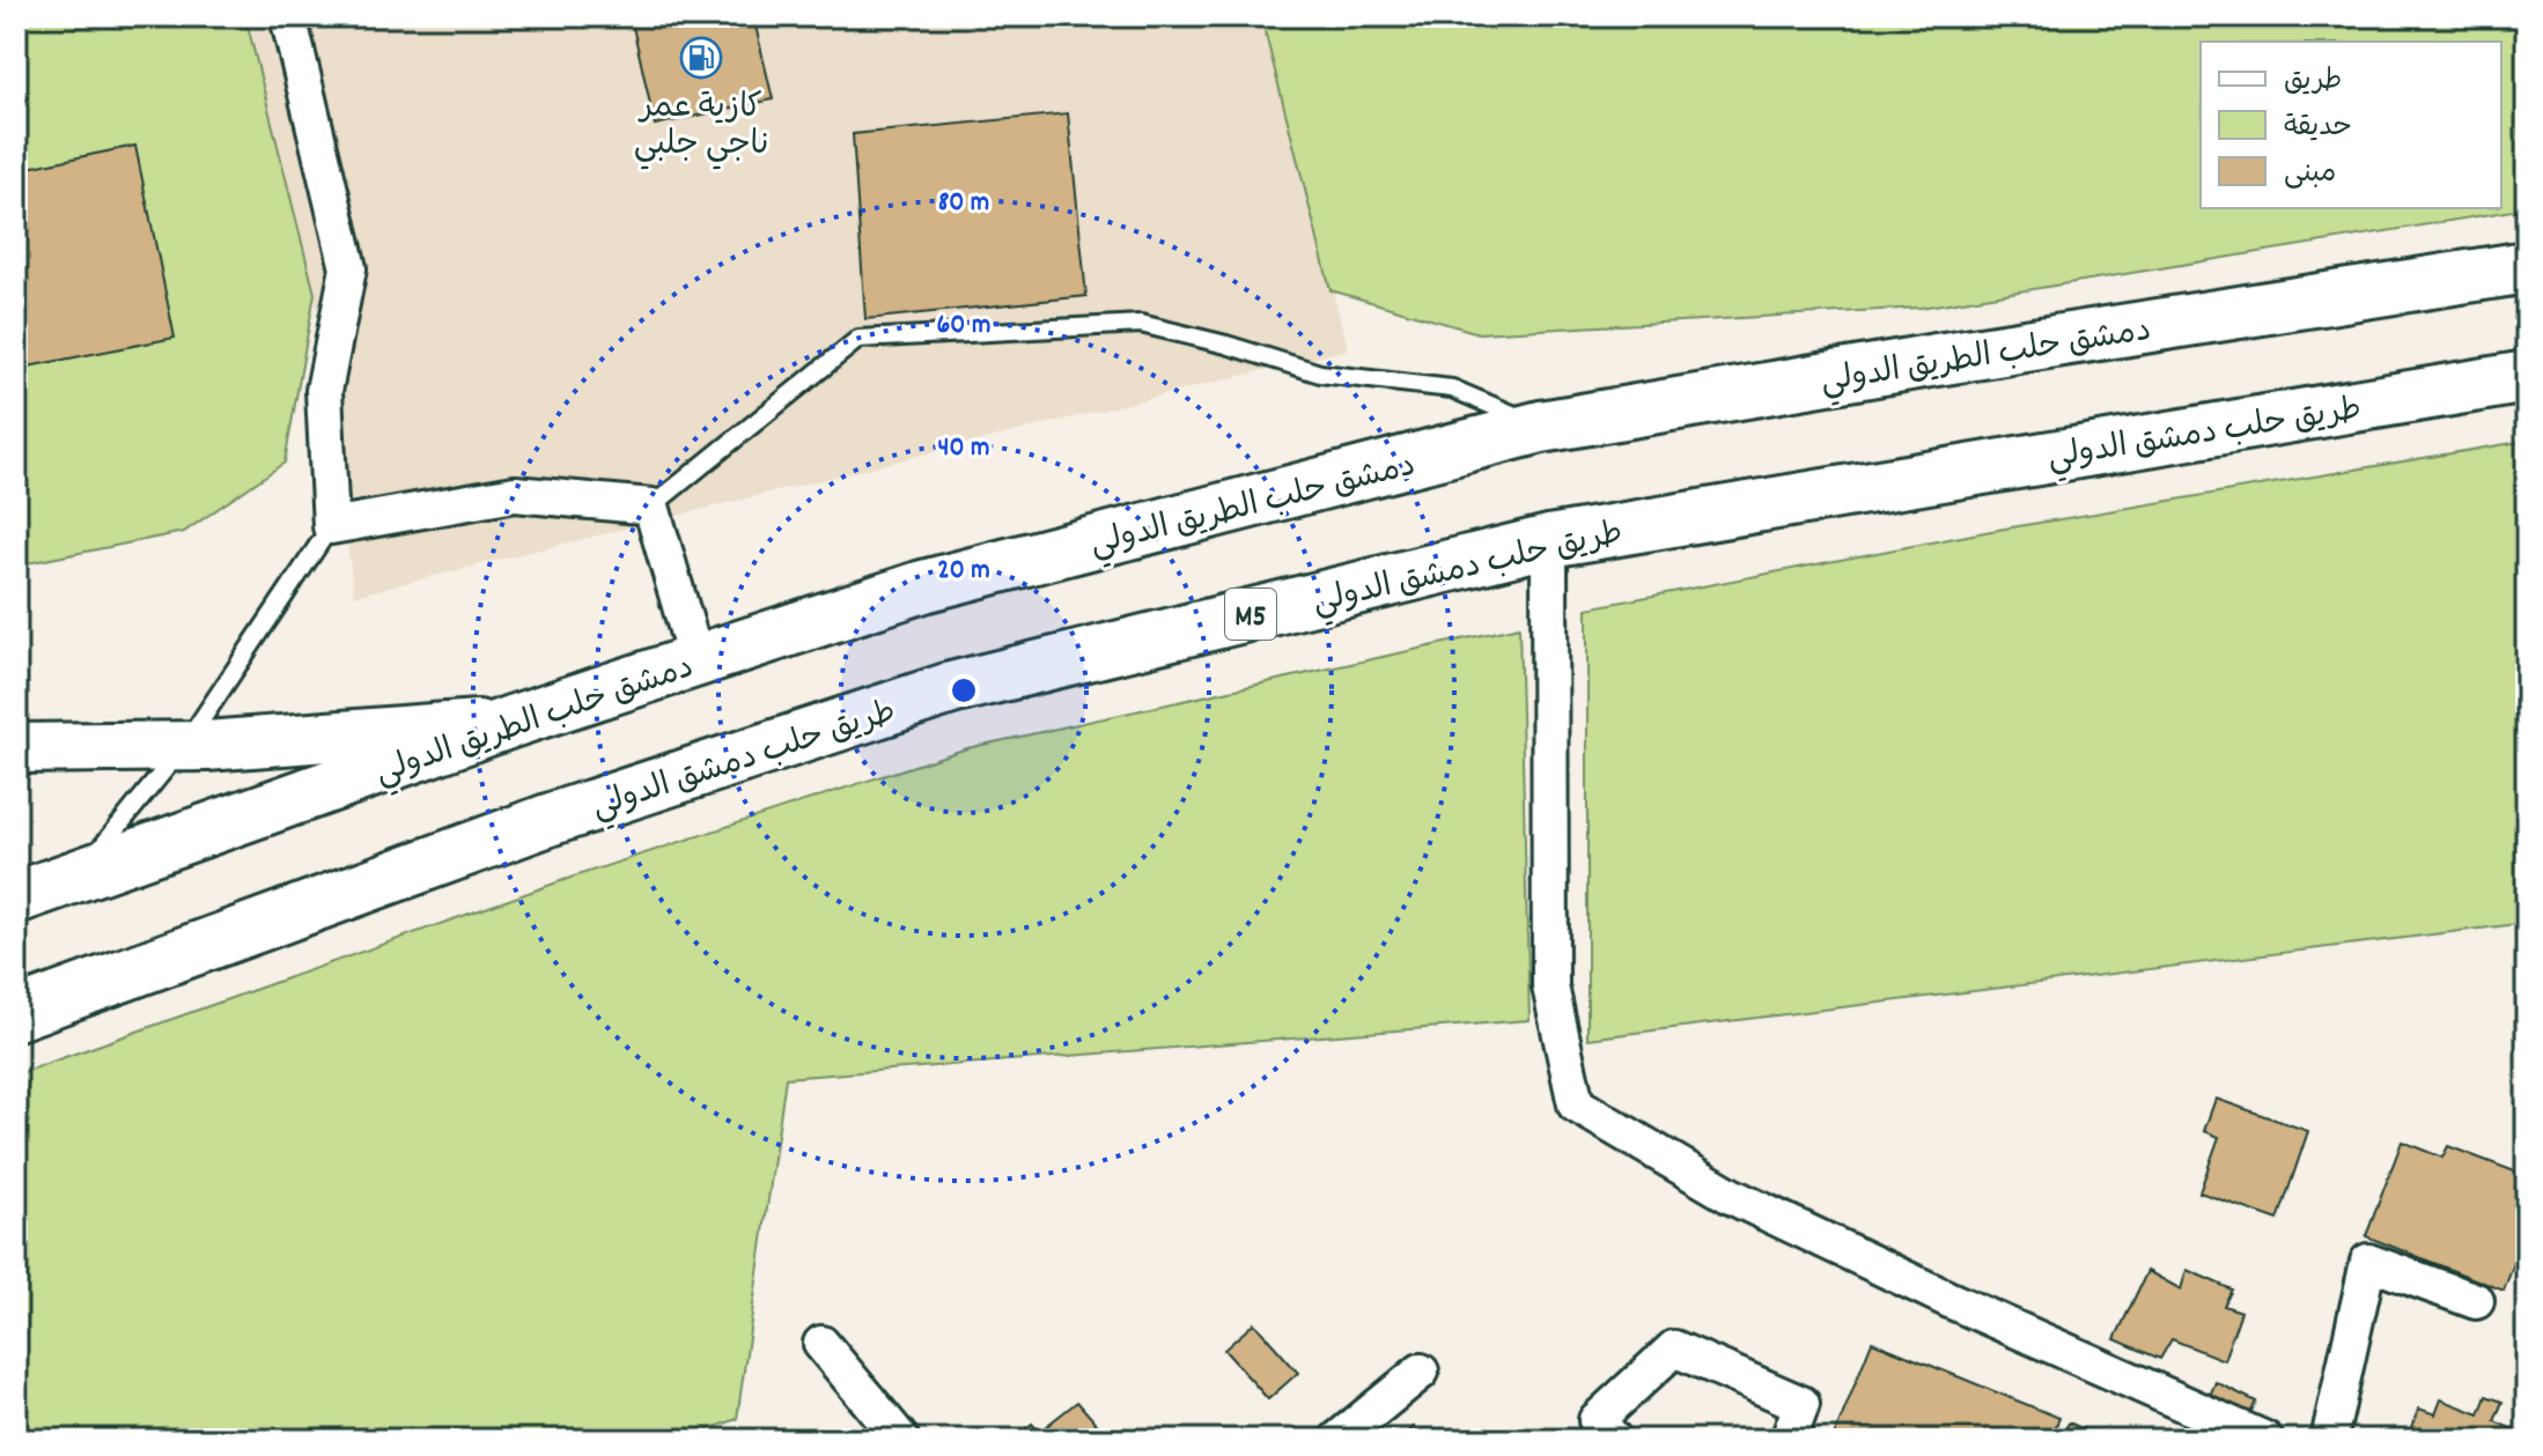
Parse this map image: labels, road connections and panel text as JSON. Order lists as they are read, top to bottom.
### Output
{
  "streets": {
    "highway": ["دمشق حلب الطريق الدولي", "طريق حلب دمشق الدولي", "M5"]
  },
  "places": {
    "fuel station": ["كازية عمر ناجي جلبي"]
  },
  "legend": ["طريق", "حديقة", "مبنى"],
  "rings": [
    "80 m",
    "60 m",
    "40 m",
    "20 m"
  ]
}
